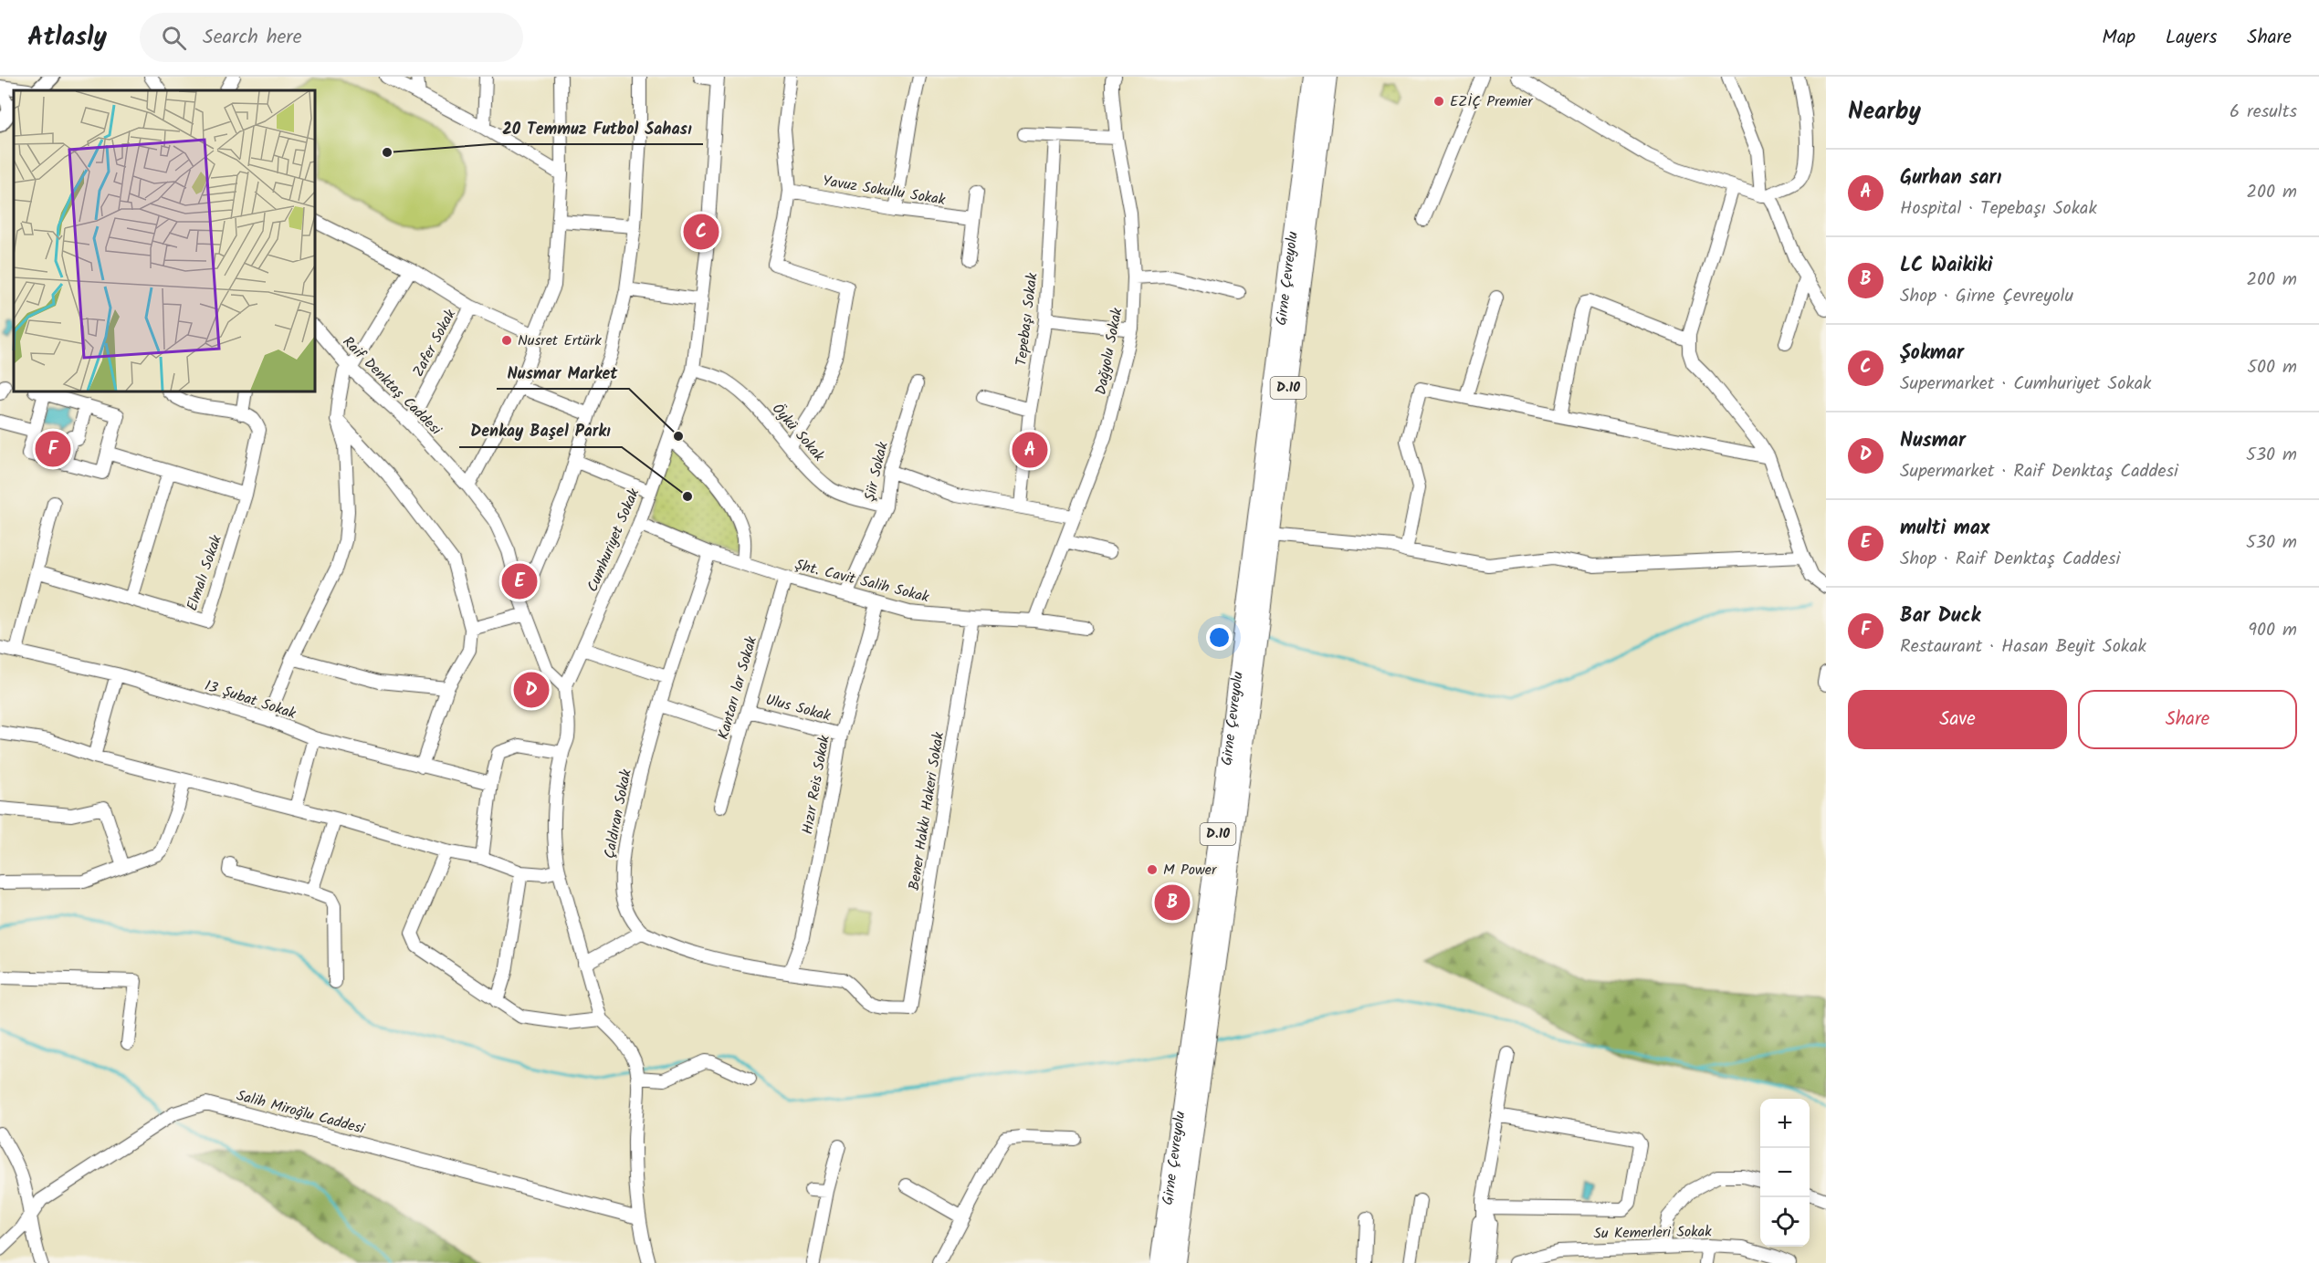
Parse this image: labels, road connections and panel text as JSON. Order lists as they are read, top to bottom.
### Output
{
  "streets": {
    "highway": ["Girne Çevreyolu", "D.10"],
    "street": [
      "Yavuz Sokullu Sokak",
      "Tepebaşı Sokak",
      "Zafer Sokak",
      "Dağyolu Sokak",
      "Raif Denktaş Caddesi",
      "Öykü Sokak",
      "Şiir Sokak",
      "Cumhuriyet Sokak",
      "Elmalı Sokak",
      "Şht. Cavit Salih Sokak",
      "Kantarı lar Sokak",
      "13 Şubat Sokak",
      "Ulus Sokak",
      "Hızır Reis Sokak",
      "Bener Hakkı Hakeri Sokak",
      "Çaldıran Sokak",
      "Salih Miroğlu Caddesi",
      "Su Kemerleri Sokak"
    ]
  },
  "crossings": [
    ["Zafer Sokak", "Raif Denktaş Caddesi"],
    ["Dağyolu Sokak", "Şht. Cavit Salih Sokak"],
    ["Raif Denktaş Caddesi", "Cumhuriyet Sokak"],
    ["Öykü Sokak", "Şiir Sokak"],
    ["Öykü Sokak", "Cumhuriyet Sokak"],
    ["Şiir Sokak", "Şht. Cavit Salih Sokak"],
    ["Cumhuriyet Sokak", "Şht. Cavit Salih Sokak"],
    ["Şht. Cavit Salih Sokak", "Kantarı lar Sokak"],
    ["Şht. Cavit Salih Sokak", "Hızır Reis Sokak"],
    ["Şht. Cavit Salih Sokak", "Bener Hakkı Hakeri Sokak"],
    ["Şht. Cavit Salih Sokak", "Çaldıran Sokak"],
    ["Kantarı lar Sokak", "Ulus Sokak"],
    ["Ulus Sokak", "Hızır Reis Sokak"],
    ["Hızır Reis Sokak", "Çaldıran Sokak"],
    ["Bener Hakkı Hakeri Sokak", "Çaldıran Sokak"]
  ],
  "places": [
    "EZİÇ Premier",
    "20 Temmuz Futbol Sahası",
    "Nusret Ertürk",
    "Nusmar Market",
    "Denkay Başel Parkı",
    "M Power"
  ],
  "page": {
    "header": "Atlasly",
    "search": "Search here",
    "nav": ["Map", "Layers", "Share"],
    "heading": ["Nearby", "6 results"],
    "list": [
      {
        "mark": "A",
        "name": "Gurhan sarı",
        "note": "Hospital · Tepebaşı Sokak",
        "value": "200 m"
      },
      {
        "mark": "B",
        "name": "LC Waikiki",
        "note": "Shop · Girne Çevreyolu",
        "value": "200 m"
      },
      {
        "mark": "C",
        "name": "Şokmar",
        "note": "Supermarket · Cumhuriyet Sokak",
        "value": "500 m"
      },
      {
        "mark": "D",
        "name": "Nusmar",
        "note": "Supermarket · Raif Denktaş Caddesi",
        "value": "530 m"
      },
      {
        "mark": "E",
        "name": "multi max",
        "note": "Shop · Raif Denktaş Caddesi",
        "value": "530 m"
      },
      {
        "mark": "F",
        "name": "Bar Duck",
        "note": "Restaurant · Hasan Beyit Sokak",
        "value": "900 m"
      }
    ],
    "pins": [
      "C",
      "F",
      "A",
      "E",
      "D",
      "B"
    ],
    "buttons": ["Save", "Share"],
    "map_buttons": ["+", "−"]
  }
}
